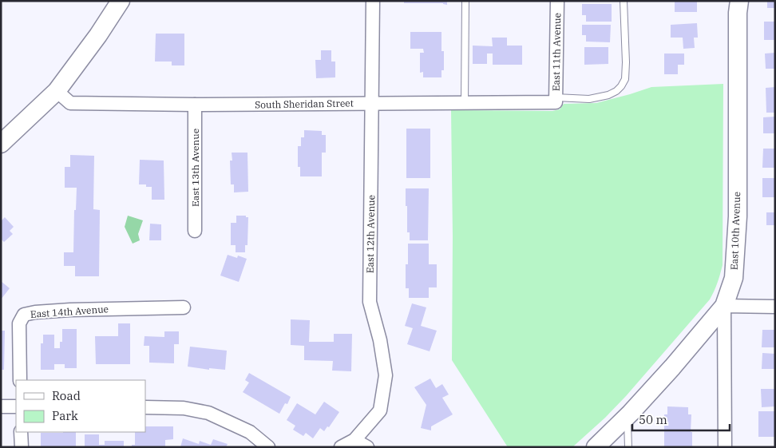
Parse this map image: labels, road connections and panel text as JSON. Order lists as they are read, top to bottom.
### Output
{
  "streets": {
    "street": [
      "East 11th Avenue",
      "South Sheridan Street",
      "East 13th Avenue",
      "East 10th Avenue",
      "East 12th Avenue",
      "East 14th Avenue"
    ]
  },
  "crossings": [
    ["East 11th Avenue", "South Sheridan Street"],
    ["South Sheridan Street", "East 13th Avenue"],
    ["South Sheridan Street", "East 12th Avenue"]
  ],
  "legend": ["Road", "Park"],
  "scale_bar": "50 m"
}
